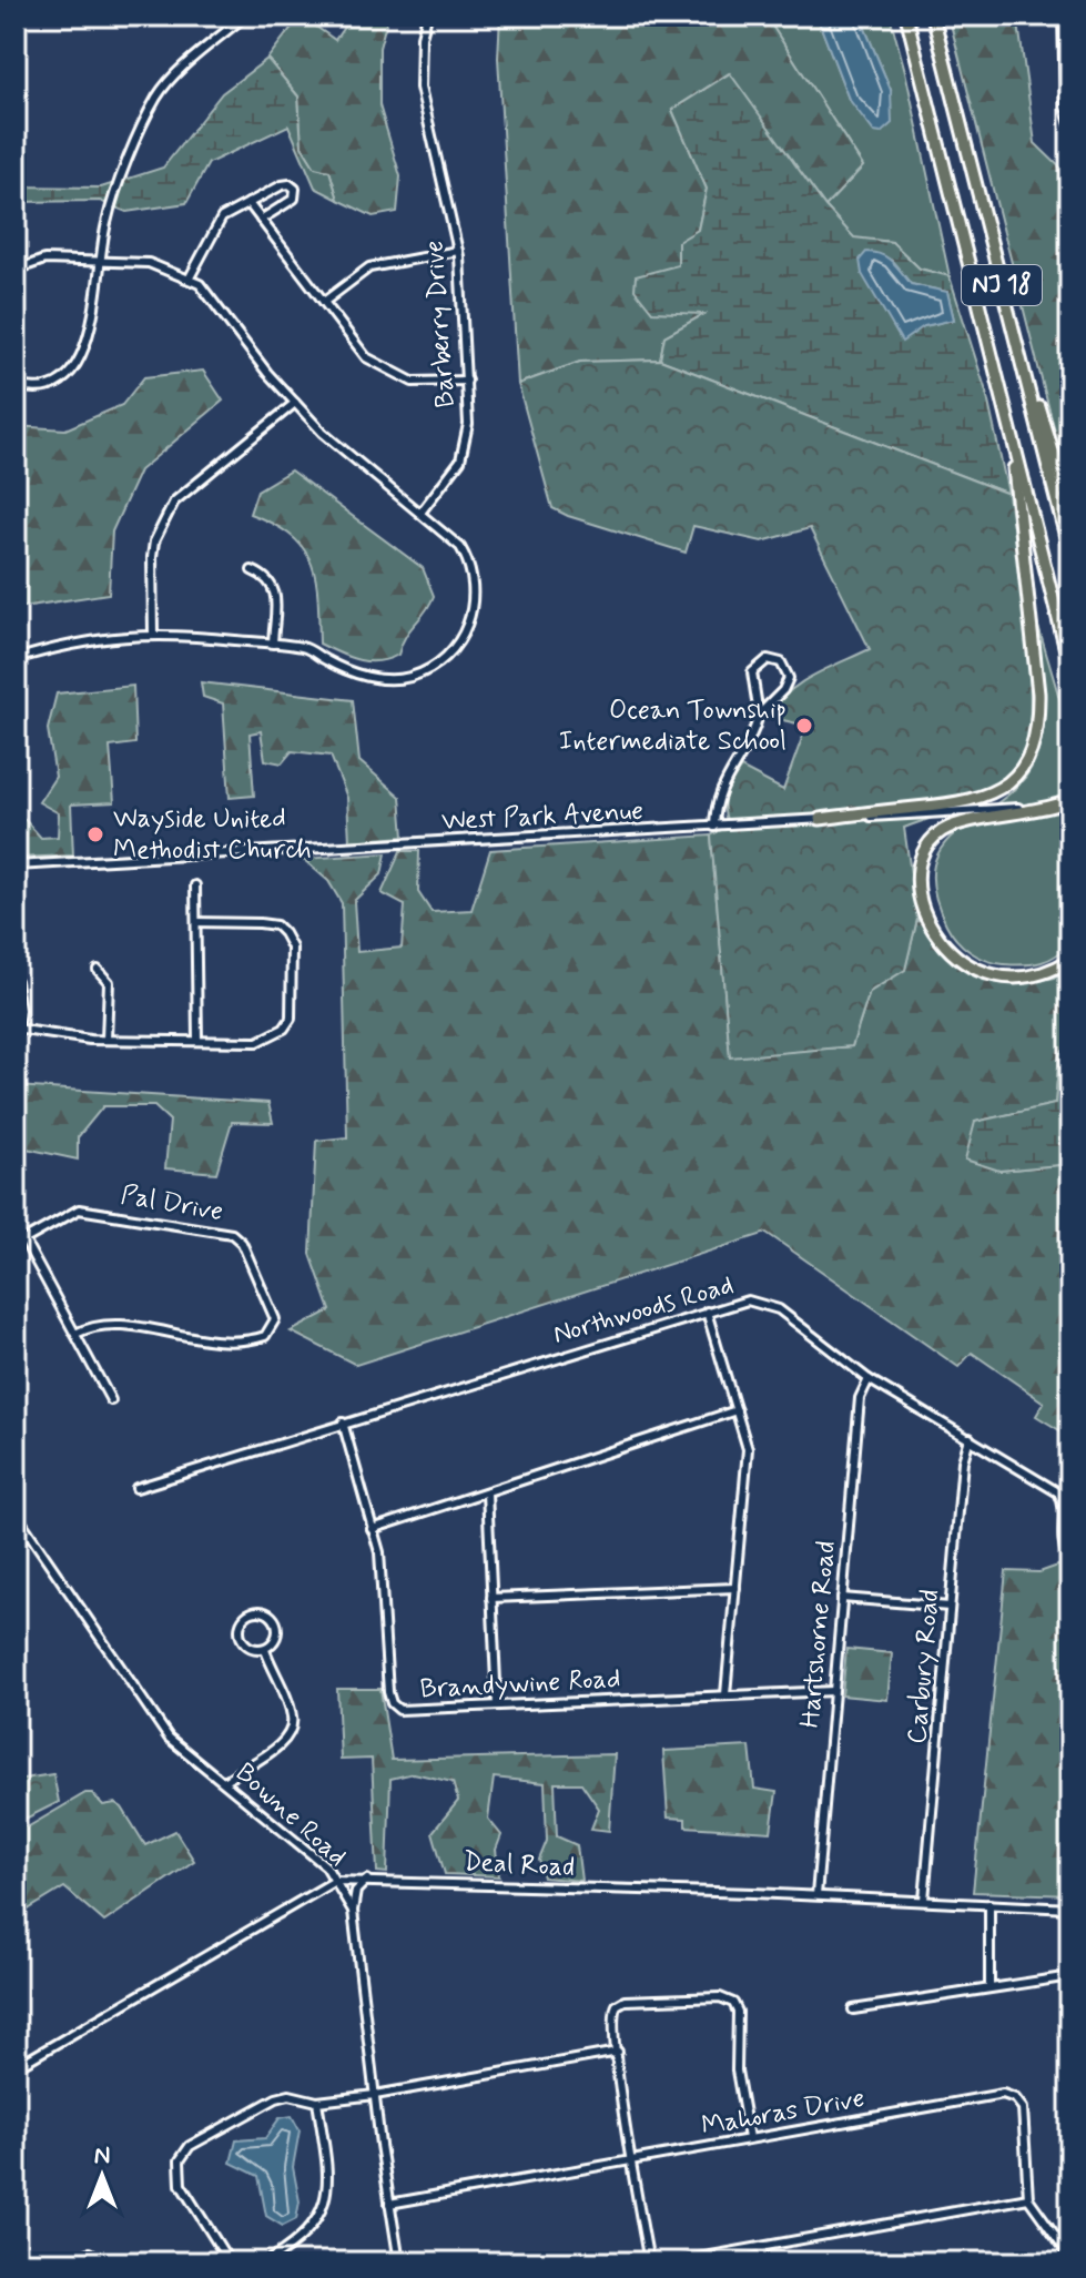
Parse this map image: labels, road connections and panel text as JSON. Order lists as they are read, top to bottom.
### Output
{
  "streets": {
    "highway": ["NJ 18"],
    "street": [
      "Barberry Drive",
      "West Park Avenue",
      "Pal Drive",
      "Northwoods Road",
      "Hartshorne Road",
      "Carbury Road",
      "Brandywine Road",
      "Bowne Road",
      "Deal Road",
      "Mahoras Drive"
    ]
  },
  "crossings": [
    ["Northwoods Road", "Hartshorne Road"],
    ["Northwoods Road", "Carbury Road"],
    ["Northwoods Road", "Brandywine Road"],
    ["Hartshorne Road", "Brandywine Road"],
    ["Hartshorne Road", "Deal Road"],
    ["Carbury Road", "Deal Road"],
    ["Bowne Road", "Deal Road"],
    ["Bowne Road", "Mahoras Drive"]
  ],
  "places": ["Ocean Township Intermediate School", "Wayside United Methodist Church"],
  "north": "top"
}
